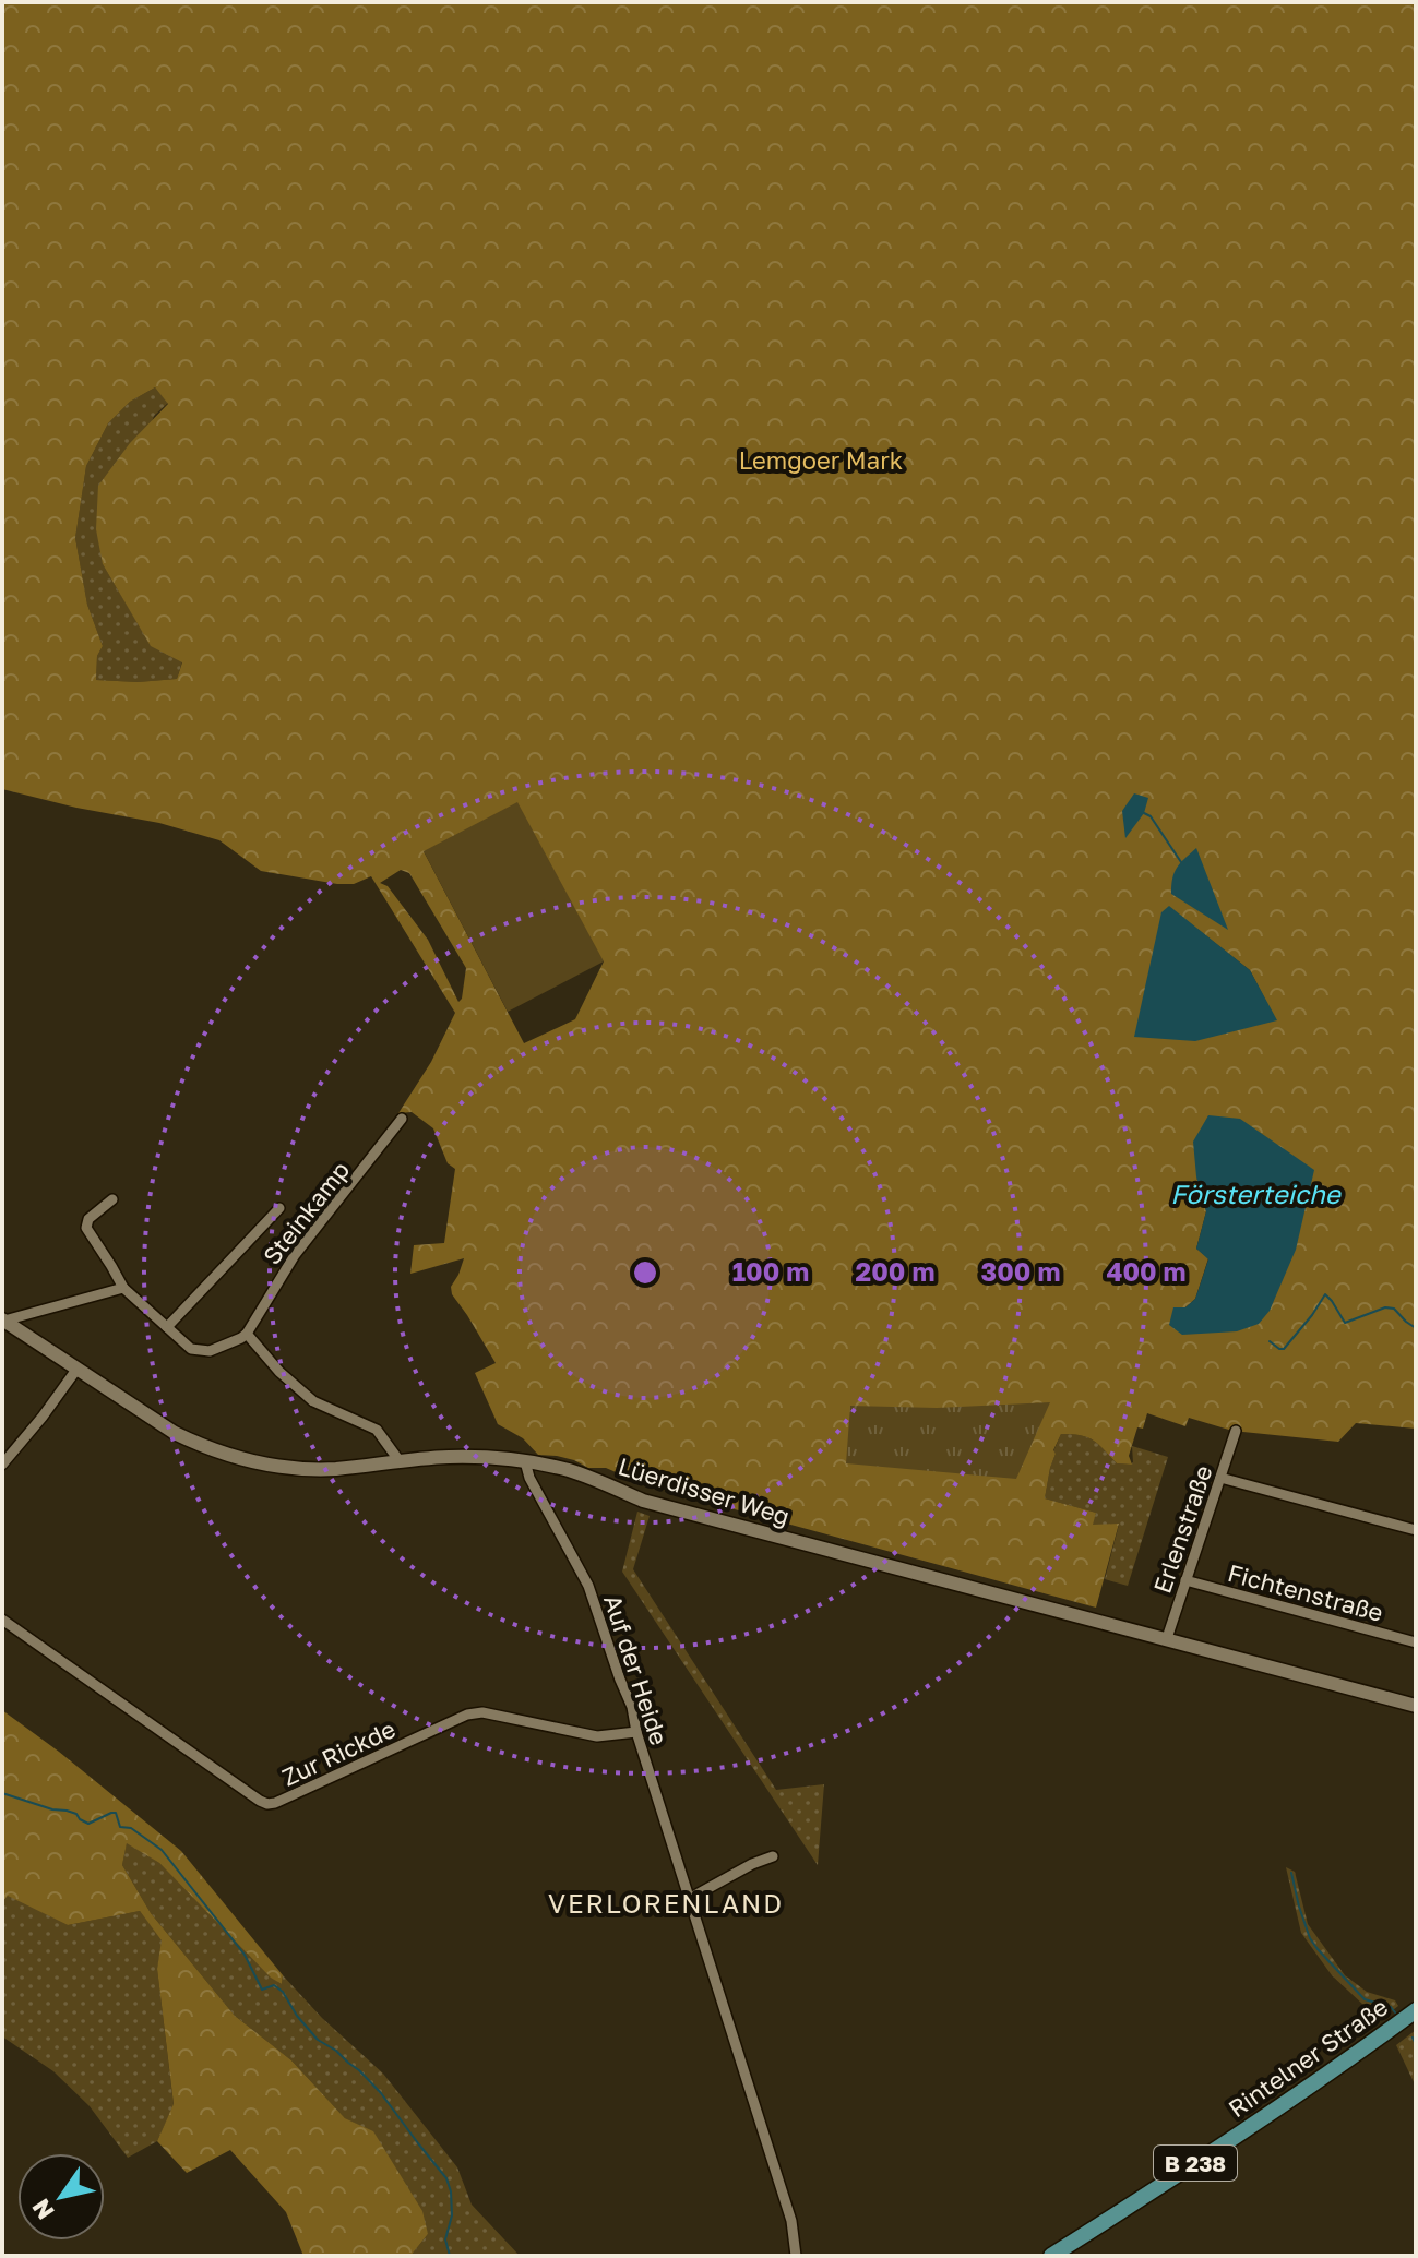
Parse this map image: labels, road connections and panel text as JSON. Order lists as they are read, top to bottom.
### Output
{
  "streets": {
    "main road": ["Lüerdisser Weg", "Rintelner Straße", "B 238"],
    "street": [
      "Steinkamp",
      "Erlenstraße",
      "Fichtenstraße",
      "Auf der Heide",
      "Zur Rickde"
    ]
  },
  "crossings": [
    ["Lüerdisser Weg", "Erlenstraße"],
    ["Lüerdisser Weg", "Auf der Heide"],
    ["Erlenstraße", "Fichtenstraße"],
    ["Auf der Heide", "Zur Rickde"]
  ],
  "districts": ["VERLORENLAND"],
  "water": ["Försterteiche"],
  "parks": ["Lemgoer Mark"],
  "north": "bottom left",
  "rings": [
    "100 m",
    "200 m",
    "300 m",
    "400 m"
  ]
}
